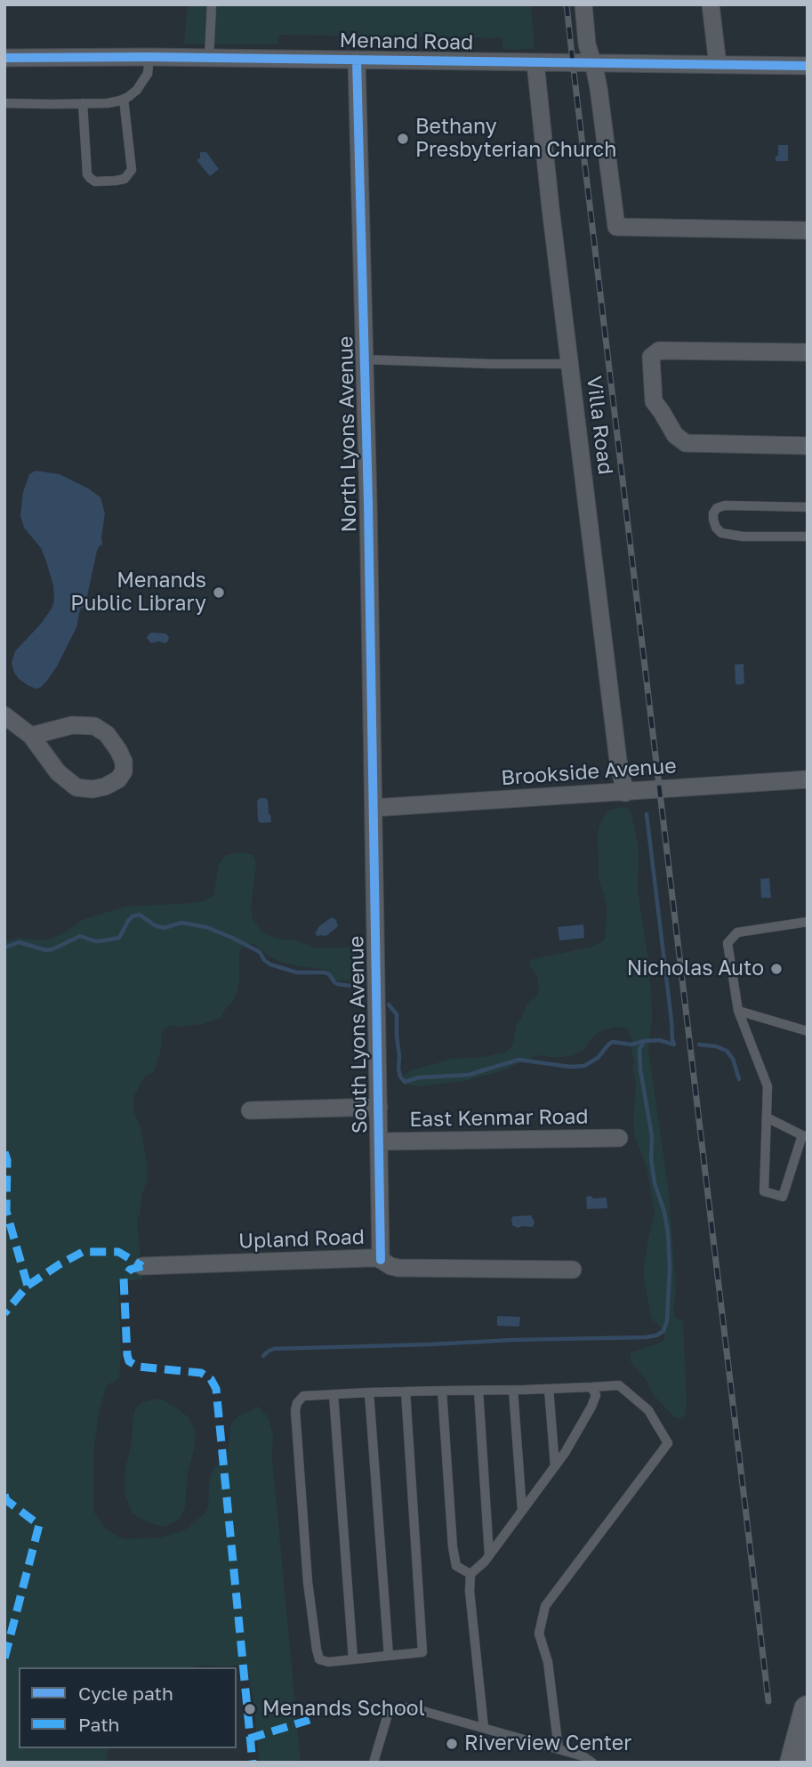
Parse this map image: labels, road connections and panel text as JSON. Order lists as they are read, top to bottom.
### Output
{
  "streets": {
    "street": [
      "Menand Road",
      "Villa Road",
      "North Lyons Avenue",
      "Brookside Avenue",
      "South Lyons Avenue",
      "East Kenmar Road",
      "Upland Road"
    ]
  },
  "crossings": [
    ["Menand Road", "Villa Road"],
    ["Menand Road", "North Lyons Avenue"],
    ["Villa Road", "Brookside Avenue"],
    ["North Lyons Avenue", "Brookside Avenue"],
    ["North Lyons Avenue", "South Lyons Avenue"],
    ["Brookside Avenue", "South Lyons Avenue"],
    ["South Lyons Avenue", "East Kenmar Road"],
    ["South Lyons Avenue", "Upland Road"]
  ],
  "places": [
    "Bethany Presbyterian Church",
    "Menands Public Library",
    "Nicholas Auto",
    "Menands School",
    "Riverview Center"
  ],
  "legend": ["Cycle path", "Path"]
}
